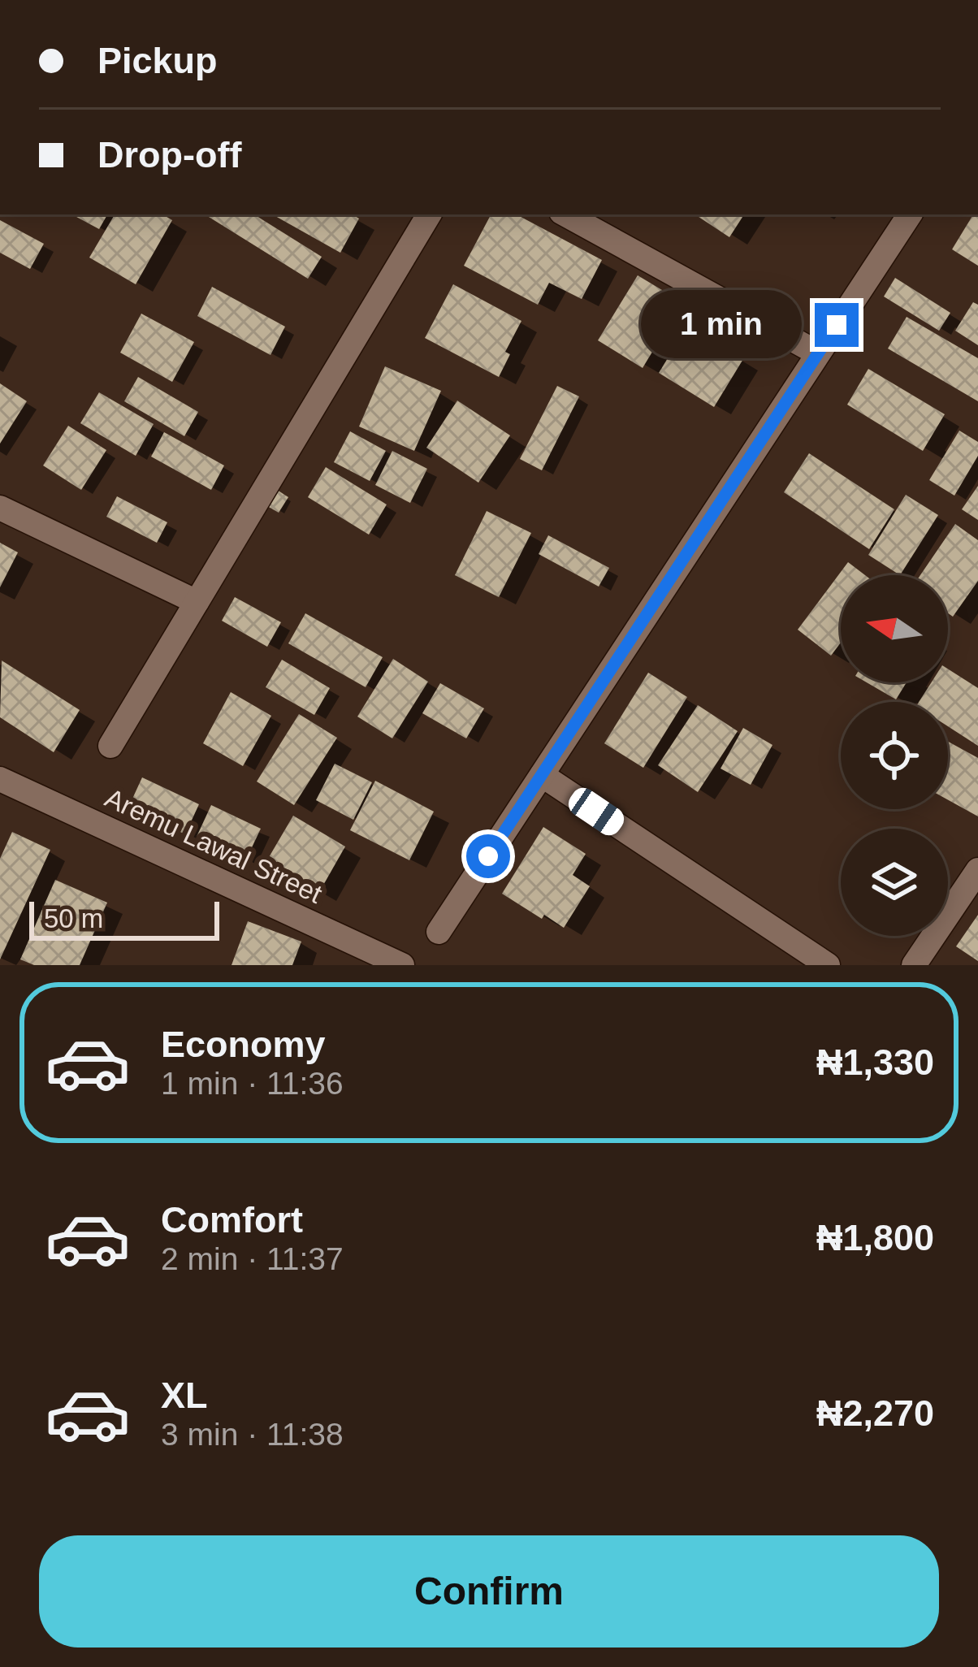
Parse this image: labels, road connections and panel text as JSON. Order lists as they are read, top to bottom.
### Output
{
  "streets": {
    "street": ["Aremu Lawal Street"]
  },
  "scale_bar": "50 m",
  "north": "left",
  "page": {
    "banner": ["Pickup", "Drop-off"],
    "bubble": "1 min",
    "scale": "50 m",
    "list": [
      {
        "name": "Economy",
        "note": "1 min · 11:36",
        "value": "₦1,330"
      },
      {
        "name": "Comfort",
        "note": "2 min · 11:37",
        "value": "₦1,800"
      },
      {
        "name": "XL",
        "note": "3 min · 11:38",
        "value": "₦2,270"
      }
    ],
    "buttons": "Confirm"
  }
}
